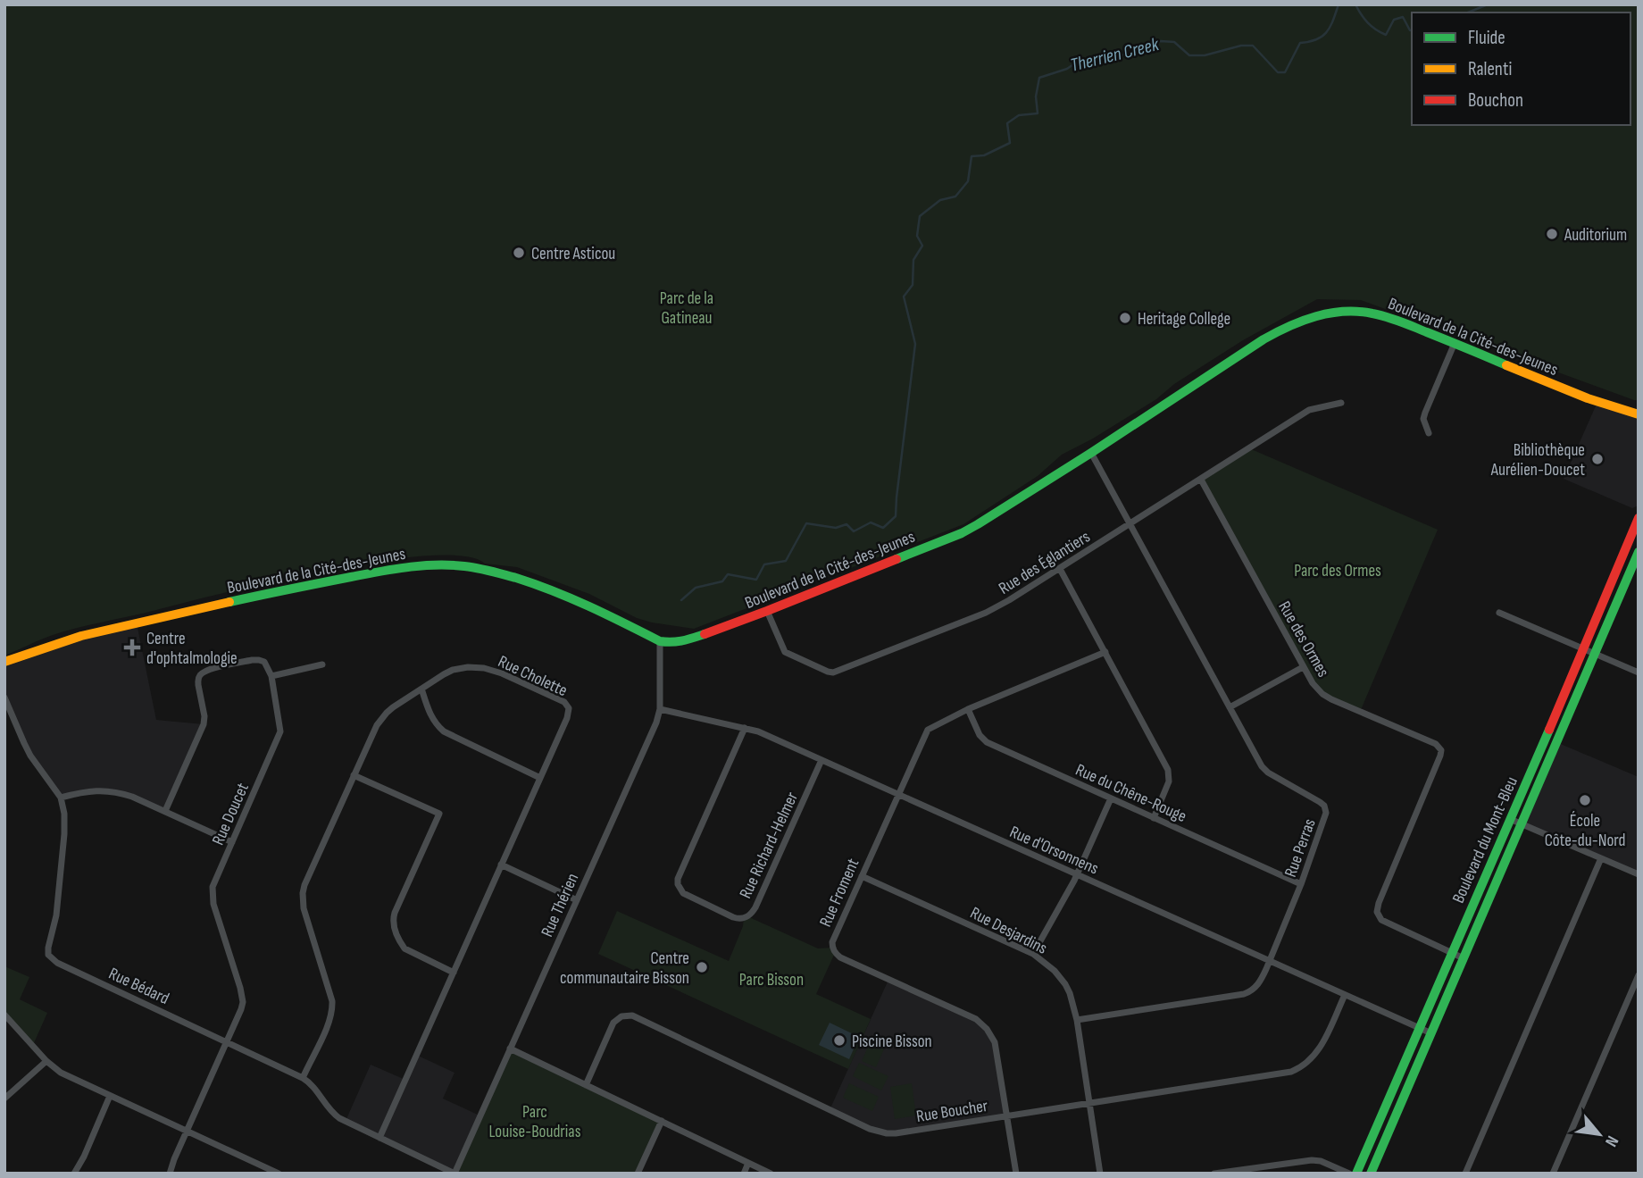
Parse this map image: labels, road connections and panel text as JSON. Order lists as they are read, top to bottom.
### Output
{
  "streets": {
    "street": [
      "Boulevard de la Cité-des-Jeunes",
      "Rue des Églantiers",
      "Rue des Ormes",
      "Rue Cholette",
      "Rue du Chêne-Rouge",
      "Rue Doucet",
      "Boulevard du Mont-Bleu",
      "Rue Richard-Helmer",
      "Rue Perras",
      "Rue d'Orsonnens",
      "Rue Froment",
      "Rue Thérien",
      "Rue Desjardins",
      "Rue Bédard",
      "Rue Boucher"
    ]
  },
  "crossings": [
    ["Boulevard de la Cité-des-Jeunes", "Rue des Églantiers"],
    ["Boulevard de la Cité-des-Jeunes", "Rue Perras"],
    ["Boulevard de la Cité-des-Jeunes", "Rue Thérien"],
    ["Rue des Églantiers", "Rue des Ormes"],
    ["Rue des Églantiers", "Rue Perras"],
    ["Rue des Ormes", "Boulevard du Mont-Bleu"],
    ["Rue Cholette", "Rue Bédard"],
    ["Rue du Chêne-Rouge", "Rue Perras"],
    ["Rue du Chêne-Rouge", "Rue Froment"],
    ["Rue Doucet", "Rue Bédard"],
    ["Boulevard du Mont-Bleu", "Rue d'Orsonnens"],
    ["Rue Richard-Helmer", "Rue d'Orsonnens"],
    ["Rue Perras", "Rue d'Orsonnens"],
    ["Rue Perras", "Rue Desjardins"],
    ["Rue d'Orsonnens", "Rue Froment"],
    ["Rue d'Orsonnens", "Rue Thérien"],
    ["Rue d'Orsonnens", "Rue Boucher"],
    ["Rue Froment", "Rue Desjardins"],
    ["Rue Froment", "Rue Boucher"],
    ["Rue Thérien", "Rue Bédard"],
    ["Rue Desjardins", "Rue Boucher"]
  ],
  "water": ["Therrien Creek"],
  "parks": [
    "Parc de la Gatineau",
    "Parc des Ormes",
    "Parc Bisson",
    "Parc Louise-Boudrias"
  ],
  "places": {
    "other": [
      "Auditorium",
      "Centre Asticou",
      "Heritage College",
      "Bibliothèque Aurélien-Doucet",
      "École Côte-du-Nord",
      "Centre communautaire Bisson",
      "Piscine Bisson"
    ],
    "health": ["Centre d'ophtalmologie"]
  },
  "legend": ["Fluide", "Ralenti", "Bouchon"],
  "north": "bottom right"
}
